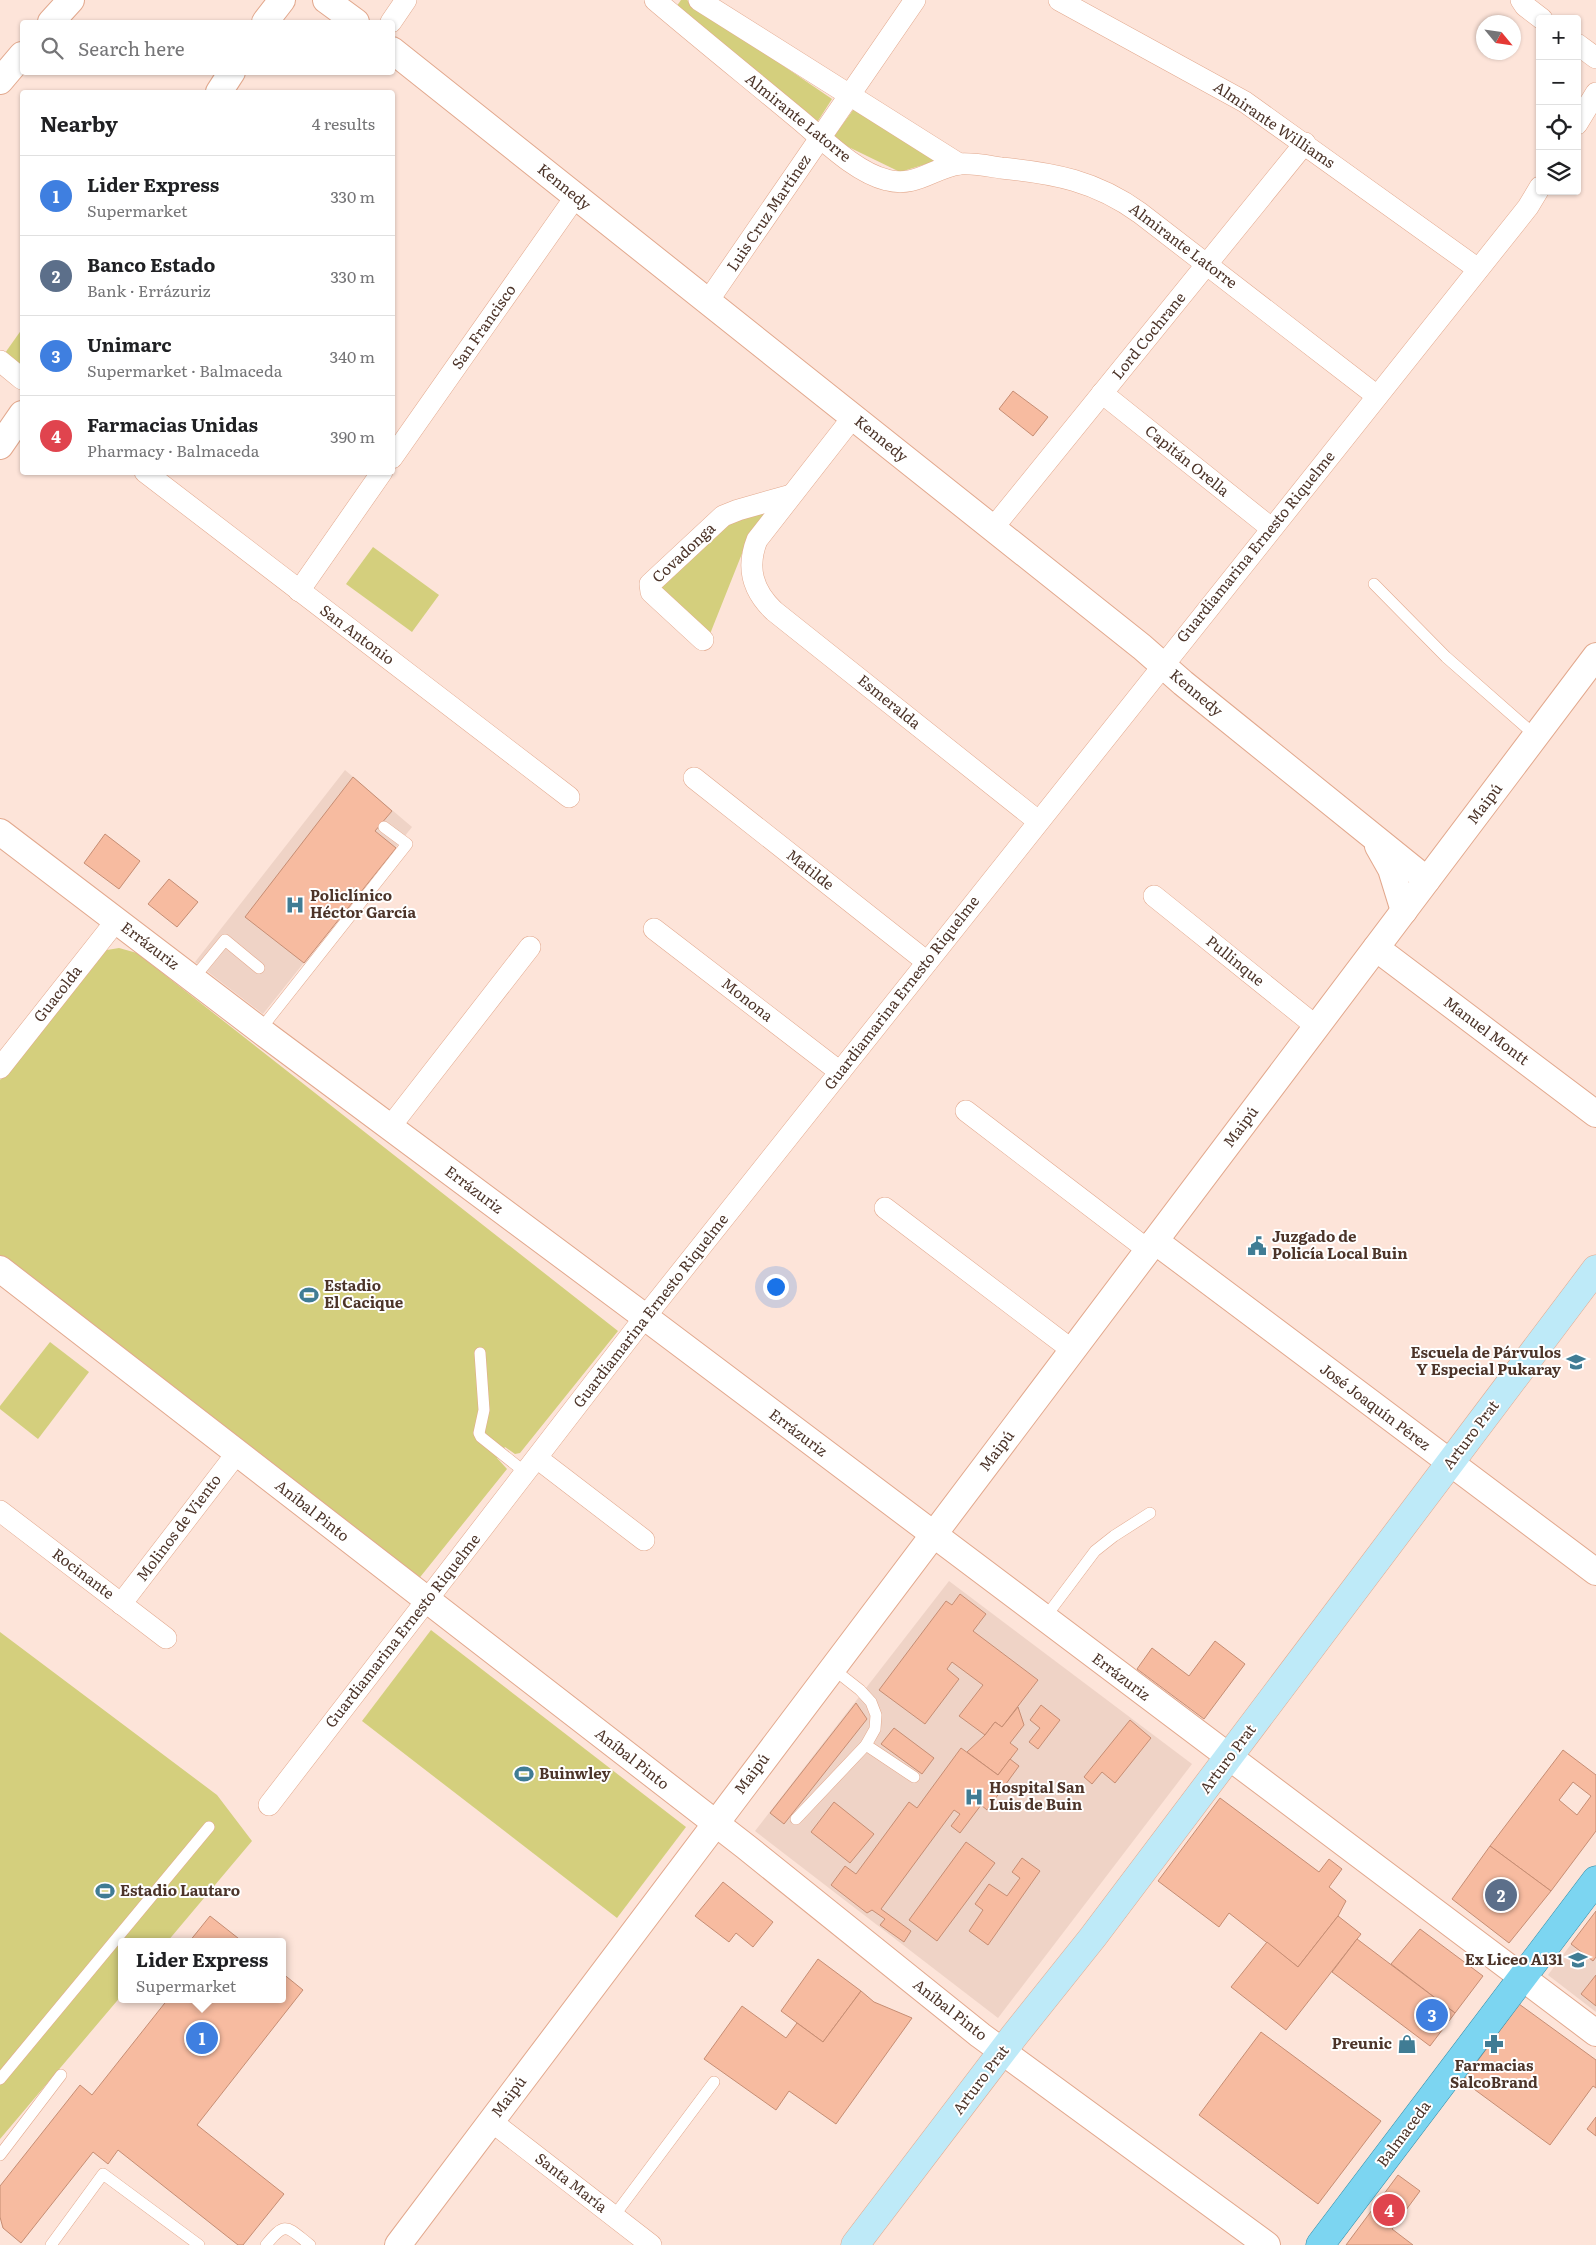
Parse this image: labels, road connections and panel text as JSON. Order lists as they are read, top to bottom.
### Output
{
  "streets": {
    "main road": ["Arturo Prat", "Balmaceda"],
    "street": [
      "Almirante Latorre",
      "Almirante Williams",
      "Kennedy",
      "Luis Cruz Martínez",
      "San Francisco",
      "Lord Cochrane",
      "Capitán Orella",
      "Guardiamarina Ernesto Riquelme",
      "Covadonga",
      "San Antonio",
      "Esmeralda",
      "Maipú",
      "Matilde",
      "Errázuriz",
      "Pullinque",
      "Guacolda",
      "Monona",
      "Manuel Montt",
      "José Joaquín Pérez",
      "Aníbal Pinto",
      "Molinos de Viento",
      "Rocinante",
      "Santa María"
    ]
  },
  "crossings": [
    ["Almirante Latorre", "Luis Cruz Martínez"],
    ["Almirante Latorre", "Lord Cochrane"],
    ["Almirante Latorre", "Guardiamarina Ernesto Riquelme"],
    ["Almirante Williams", "Lord Cochrane"],
    ["Almirante Williams", "Guardiamarina Ernesto Riquelme"],
    ["Kennedy", "Luis Cruz Martínez"],
    ["Kennedy", "San Francisco"],
    ["Kennedy", "Lord Cochrane"],
    ["Kennedy", "Guardiamarina Ernesto Riquelme"],
    ["Kennedy", "Maipú"],
    ["Lord Cochrane", "Capitán Orella"],
    ["Capitán Orella", "Guardiamarina Ernesto Riquelme"],
    ["Guardiamarina Ernesto Riquelme", "Esmeralda"],
    ["Guardiamarina Ernesto Riquelme", "Matilde"],
    ["Guardiamarina Ernesto Riquelme", "Errázuriz"],
    ["Guardiamarina Ernesto Riquelme", "Monona"],
    ["Guardiamarina Ernesto Riquelme", "Aníbal Pinto"],
    ["Covadonga", "Esmeralda"],
    ["Maipú", "Errázuriz"],
    ["Maipú", "Pullinque"],
    ["Maipú", "Manuel Montt"],
    ["Maipú", "José Joaquín Pérez"],
    ["Maipú", "Aníbal Pinto"],
    ["Maipú", "Santa María"],
    ["Errázuriz", "Guacolda"],
    ["Errázuriz", "Arturo Prat"],
    ["Errázuriz", "Balmaceda"],
    ["José Joaquín Pérez", "Arturo Prat"],
    ["Arturo Prat", "Aníbal Pinto"],
    ["Aníbal Pinto", "Molinos de Viento"],
    ["Molinos de Viento", "Rocinante"]
  ],
  "places": {
    "hospital": ["Policlínico Héctor García", "Hospital San Luis de Buin"],
    "public building": ["Juzgado de Policía Local Buin"],
    "sports": ["Estadio El Cacique", "Buinwley", "Estadio Lautaro"],
    "school or university": ["Escuela de Párvulos Y Especial Pukaray", "Ex Liceo A131"],
    "shop": ["Preunic"],
    "pharmacy": ["Farmacias SalcoBrand"]
  },
  "north": "bottom right",
  "page": {
    "map_buttons": ["+", "−"],
    "search": "Search here",
    "heading": ["Nearby", "4 results"],
    "list": [
      {
        "mark": "1",
        "name": "Lider Express",
        "note": "Supermarket",
        "value": "330 m"
      },
      {
        "mark": "2",
        "name": "Banco Estado",
        "note": "Bank · Errázuriz",
        "value": "330 m"
      },
      {
        "mark": "3",
        "name": "Unimarc",
        "note": "Supermarket · Balmaceda",
        "value": "340 m"
      },
      {
        "mark": "4",
        "name": "Farmacias Unidas",
        "note": "Pharmacy · Balmaceda",
        "value": "390 m"
      }
    ],
    "pins": [
      "2",
      "3",
      "1",
      "4"
    ],
    "popup": ["Lider Express", "Supermarket"]
  }
}
